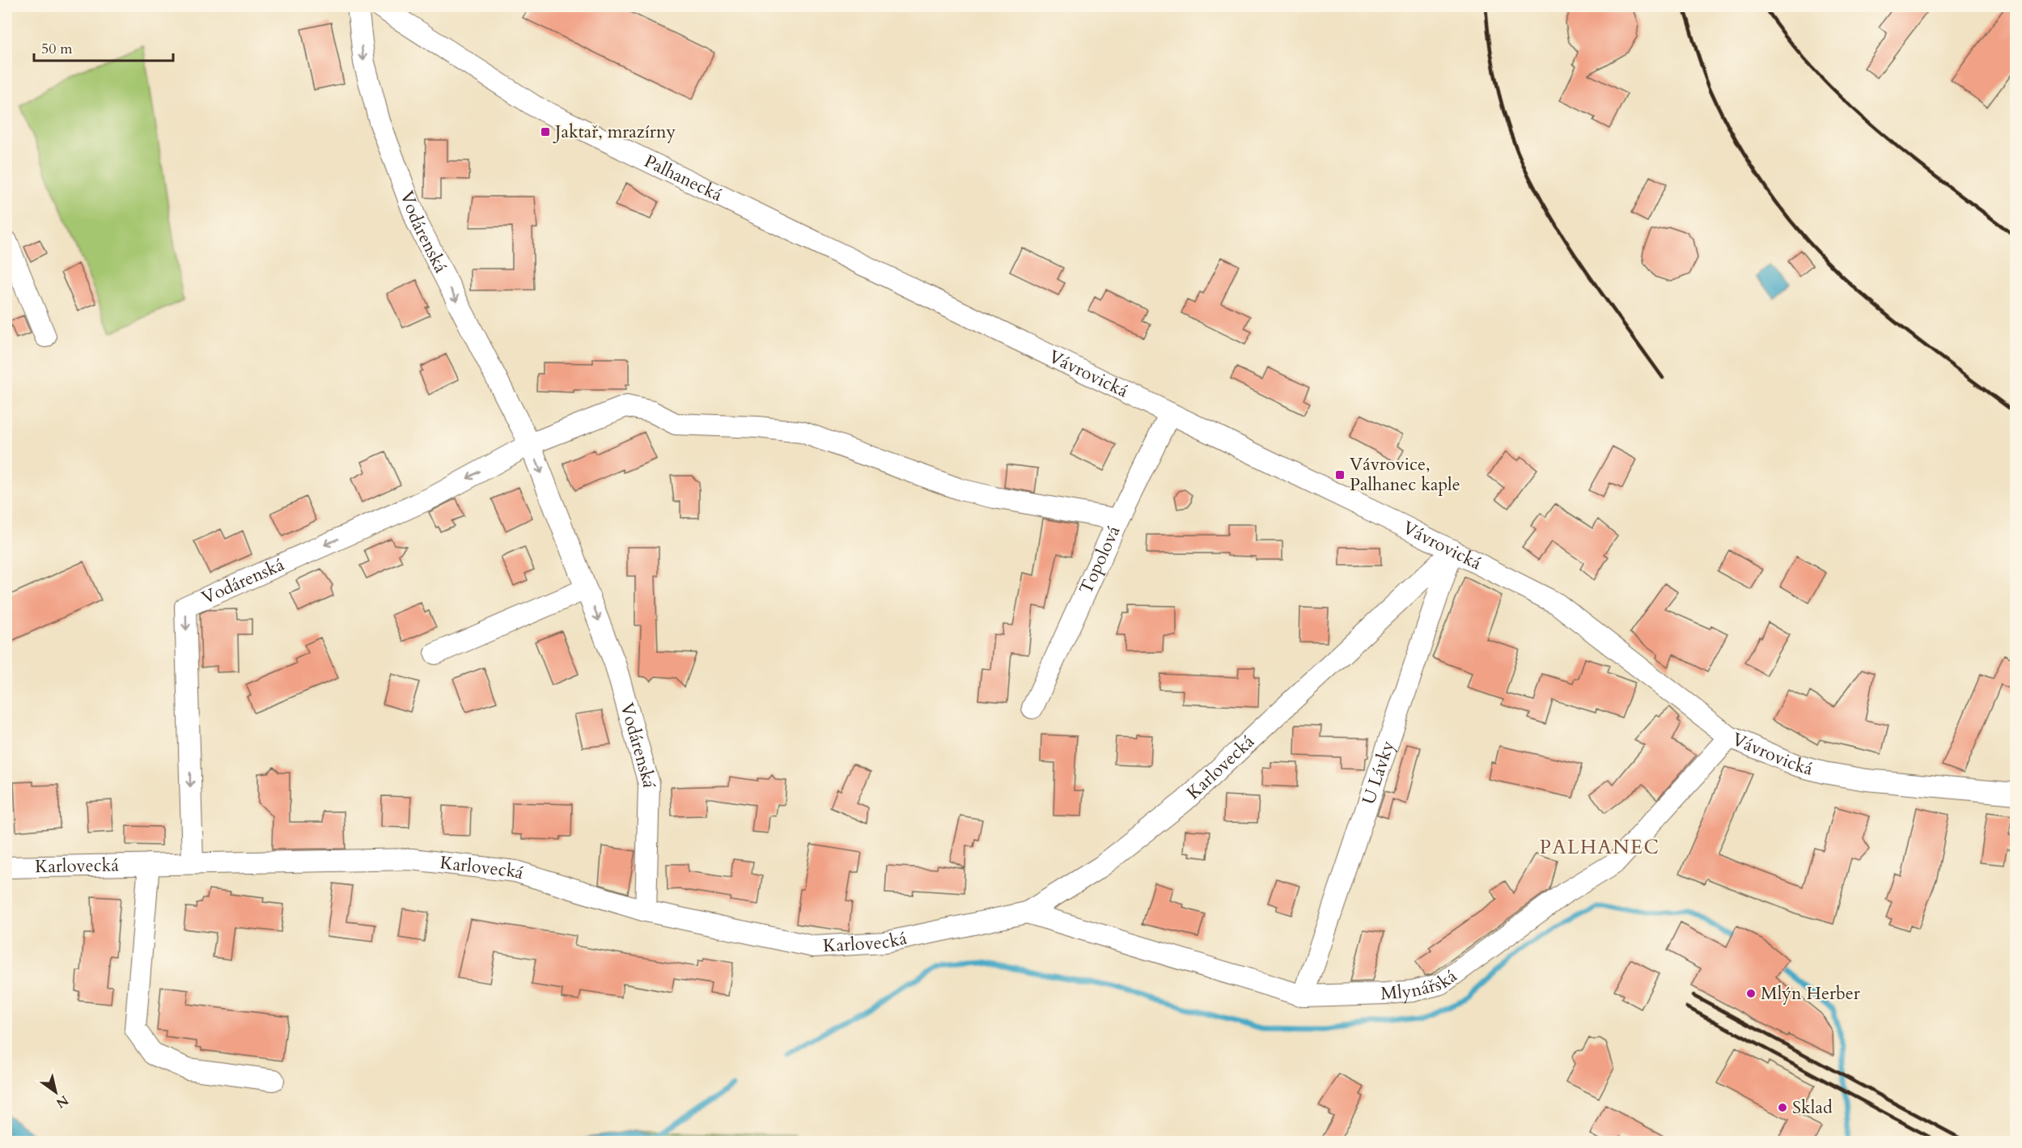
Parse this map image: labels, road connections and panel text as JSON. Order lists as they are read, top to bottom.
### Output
{
  "streets": {
    "street": [
      "Palhanecká",
      "Vodárenská",
      "Vávrovická",
      "Topolová",
      "Karlovecká",
      "U Lávky",
      "Mlynářská"
    ]
  },
  "crossings": [
    ["Palhanecká", "Vávrovická"],
    ["Vodárenská", "Topolová"],
    ["Vodárenská", "Karlovecká"],
    ["Vávrovická", "Topolová"],
    ["Vávrovická", "Karlovecká"],
    ["Vávrovická", "U Lávky"],
    ["Vávrovická", "Mlynářská"],
    ["Karlovecká", "U Lávky"],
    ["Karlovecká", "Mlynářská"],
    ["U Lávky", "Mlynářská"]
  ],
  "one_way": ["Vodárenská"],
  "districts": ["PALHANEC"],
  "places": {
    "transit": ["Jaktař, mrazírny", "Vávrovice, Palhanec kaple"],
    "other": ["Mlýn Herber", "Sklad"]
  },
  "scale_bar": "50 m",
  "north": "bottom right"
}
